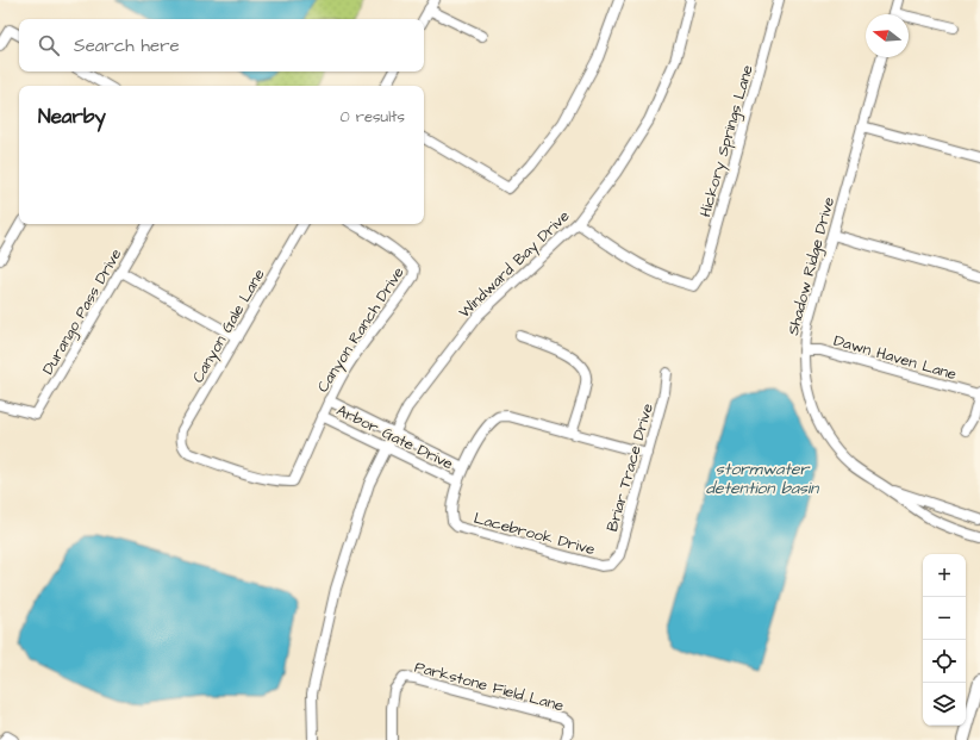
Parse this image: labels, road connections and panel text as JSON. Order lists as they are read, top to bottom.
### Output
{
  "streets": {
    "street": [
      "Hickory Springs Lane",
      "Windward Bay Drive",
      "Shadow Ridge Drive",
      "Durango Pass Drive",
      "Canyon Gale Lane",
      "Canyon Ranch Drive",
      "Dawn Haven Lane",
      "Arbor Gate Drive",
      "Briar Trace Drive",
      "Lacebrook Drive",
      "Parkstone Field Lane"
    ]
  },
  "crossings": [
    ["Hickory Springs Lane", "Windward Bay Drive"],
    ["Windward Bay Drive", "Arbor Gate Drive"],
    ["Shadow Ridge Drive", "Dawn Haven Lane"],
    ["Canyon Gale Lane", "Canyon Ranch Drive"],
    ["Canyon Ranch Drive", "Arbor Gate Drive"],
    ["Arbor Gate Drive", "Lacebrook Drive"],
    ["Briar Trace Drive", "Lacebrook Drive"]
  ],
  "water": ["stormwater detention basin"],
  "north": "left",
  "page": {
    "search": "Search here",
    "heading": ["Nearby", "0 results"],
    "map_buttons": ["+", "−"]
  }
}
